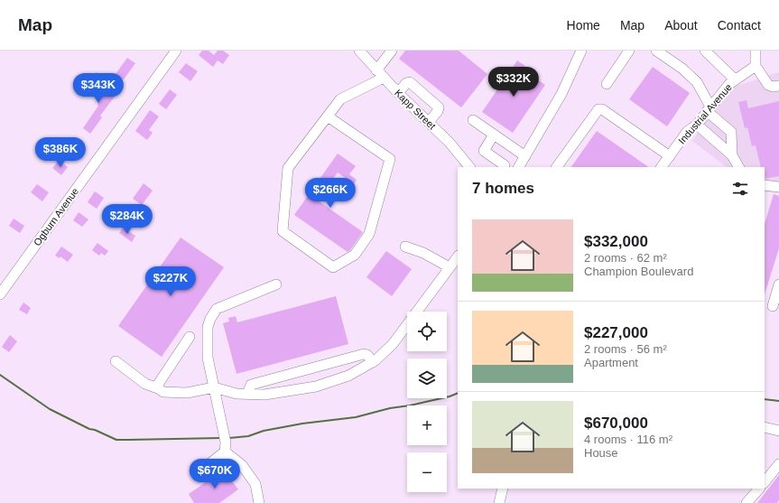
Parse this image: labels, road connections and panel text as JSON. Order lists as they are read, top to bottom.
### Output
{
  "streets": {
    "street": ["Kapp Street", "Industrial Avenue", "Ogburn Avenue"]
  },
  "page": {
    "header": "Map",
    "nav": [
      "Home",
      "Map",
      "About",
      "Contact"
    ],
    "price": [
      "$332K",
      "$343K",
      "$386K",
      "$266K",
      "$284K",
      "$227K",
      "$670K"
    ],
    "heading": "7 homes",
    "list": [
      {
        "name": "$332,000",
        "note": "2 rooms · 62 m² · Champion Boulevard"
      },
      {
        "name": "$227,000",
        "note": "2 rooms · 56 m² · Apartment"
      },
      {
        "name": "$670,000",
        "note": "4 rooms · 116 m² · House"
      }
    ],
    "map_buttons": ["+", "−"]
  }
}
